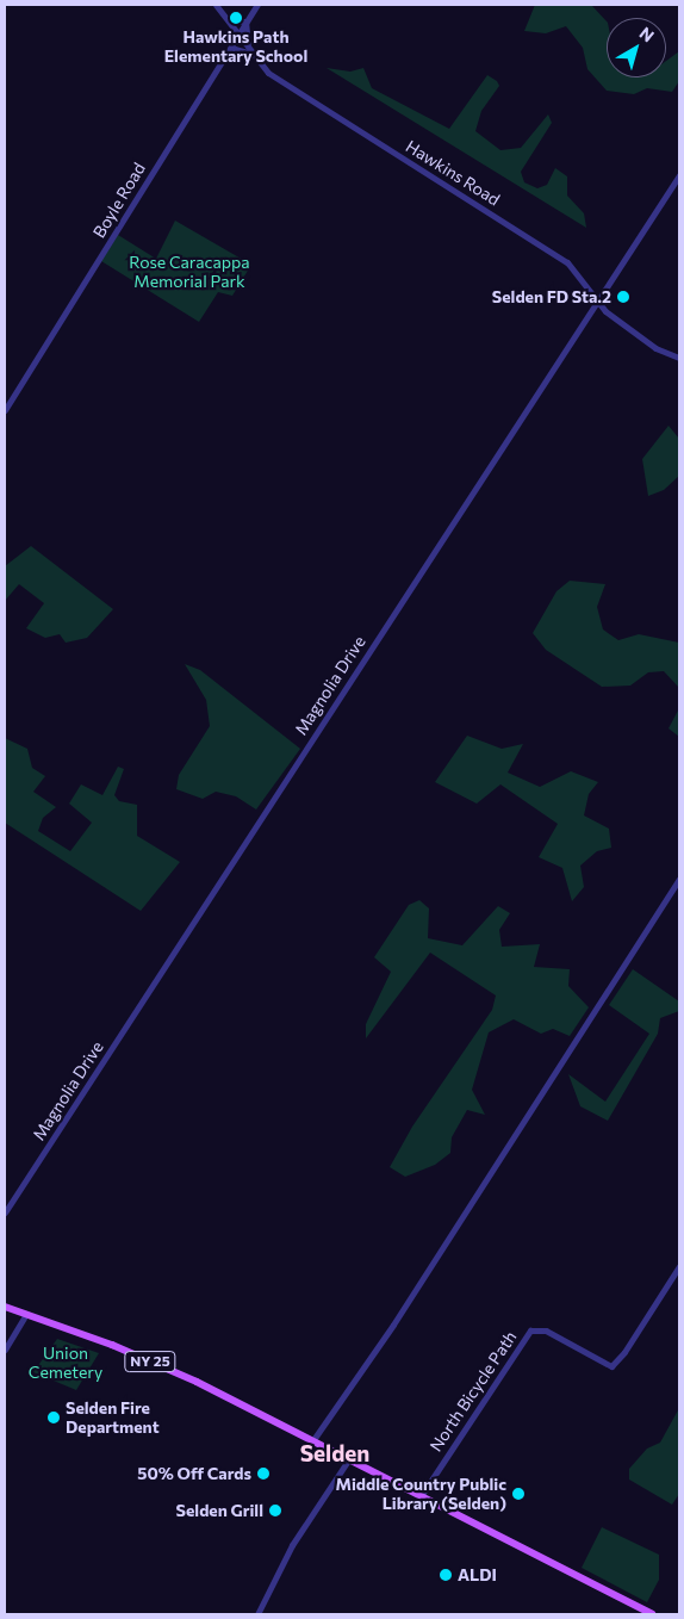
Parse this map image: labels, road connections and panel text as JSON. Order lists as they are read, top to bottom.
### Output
{
  "streets": {
    "main road": ["NY 25"],
    "street": [
      "Hawkins Road",
      "Boyle Road",
      "Magnolia Drive",
      "North Bicycle Path"
    ]
  },
  "crossings": [
    ["Hawkins Road", "Boyle Road"],
    ["Hawkins Road", "Magnolia Drive"],
    ["NY 25", "North Bicycle Path"]
  ],
  "districts": ["Selden"],
  "parks": ["Rose Caracappa Memorial Park", "Union Cemetery"],
  "places": [
    "Hawkins Path Elementary School",
    "Selden FD Sta.2",
    "Selden Fire Department",
    "50% Off Cards",
    "Middle Country Public Library (Selden)",
    "Selden Grill",
    "ALDI"
  ],
  "north": "top right"
}
